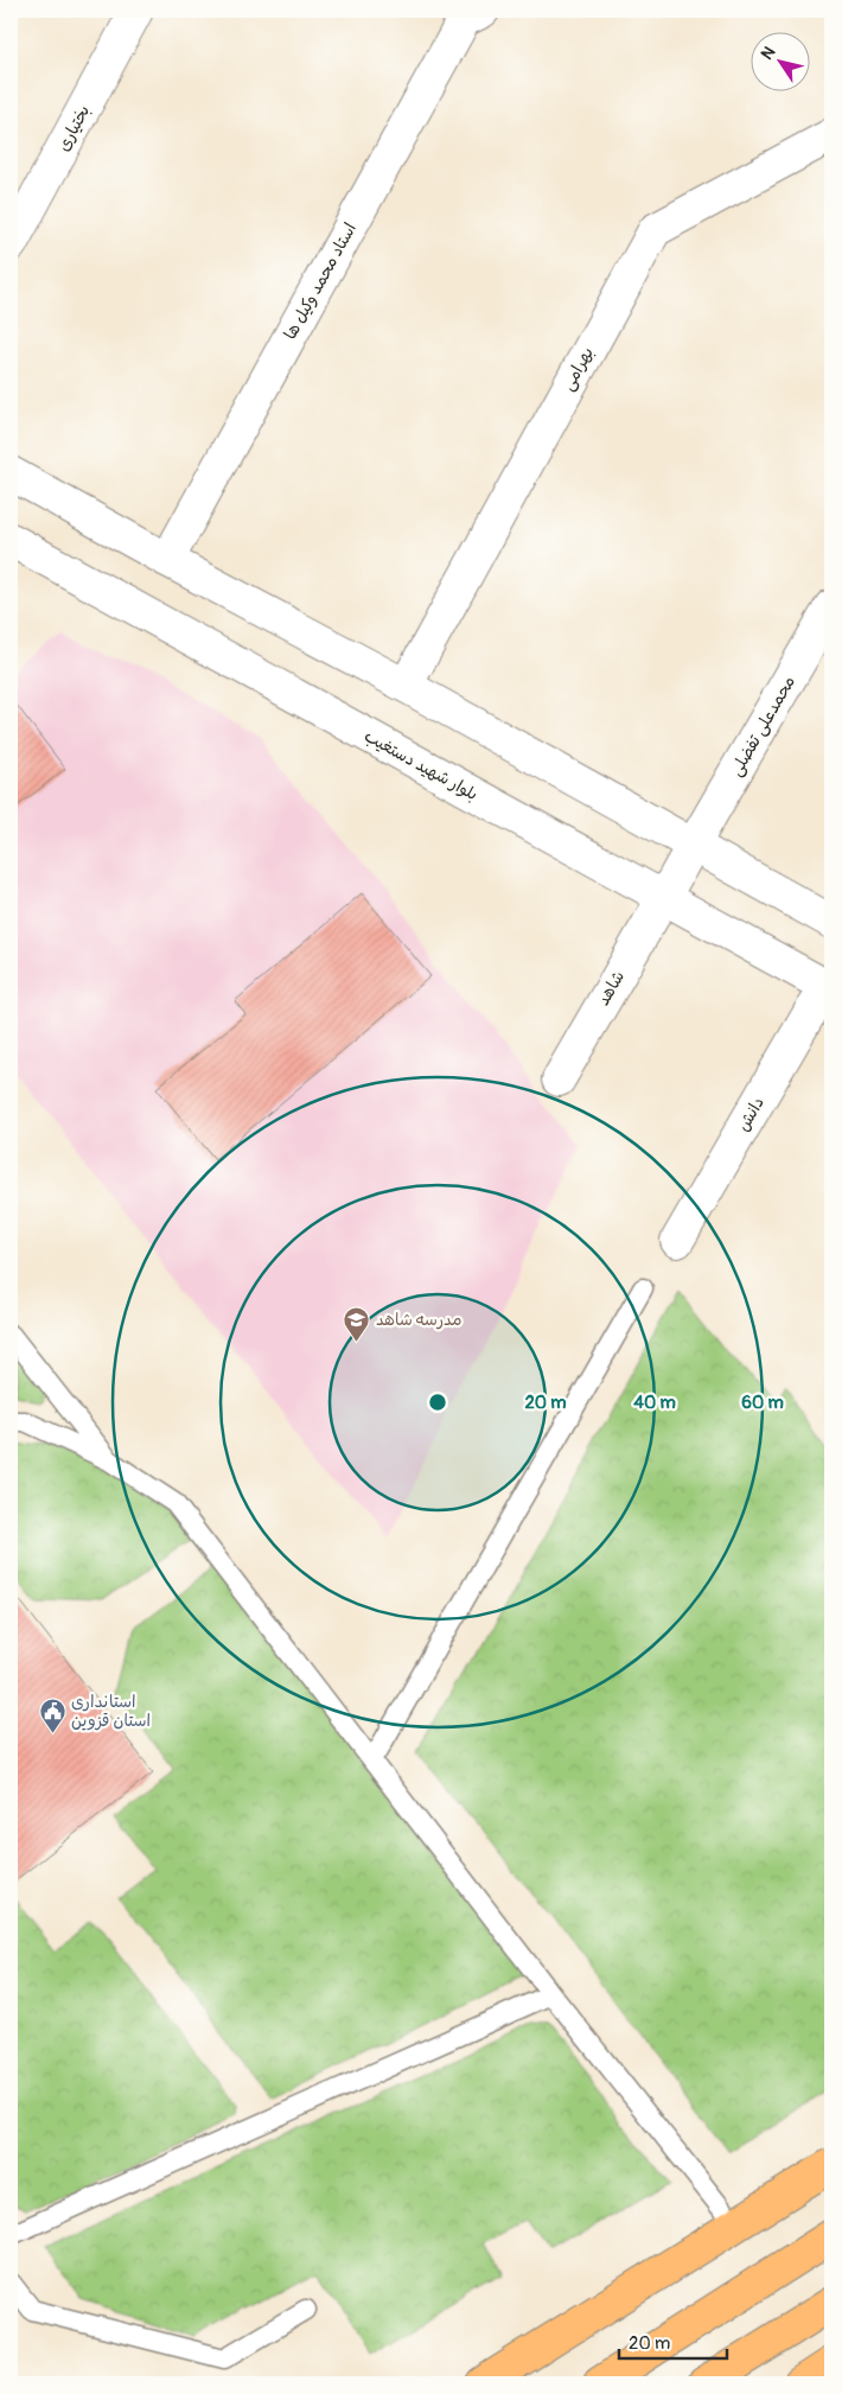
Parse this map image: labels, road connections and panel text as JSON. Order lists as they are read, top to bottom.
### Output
{
  "streets": {
    "street": [
      "بختیاری",
      "استاد محمد وکیل ها",
      "بهرامی",
      "محمدعلی تفضلی",
      "بلوار شهید دستغیب",
      "شاهد",
      "دانش"
    ]
  },
  "crossings": [
    ["محمدعلی تفضلی", "بلوار شهید دستغیب"],
    ["محمدعلی تفضلی", "شاهد"],
    ["بلوار شهید دستغیب", "شاهد"],
    ["بلوار شهید دستغیب", "دانش"]
  ],
  "places": {
    "school or university": ["مدرسه شاهد"],
    "public building": ["استانداری استان قزوین"]
  },
  "scale_bar": "20 m",
  "north": "top left",
  "rings": ["20 m", "40 m", "60 m"]
}
